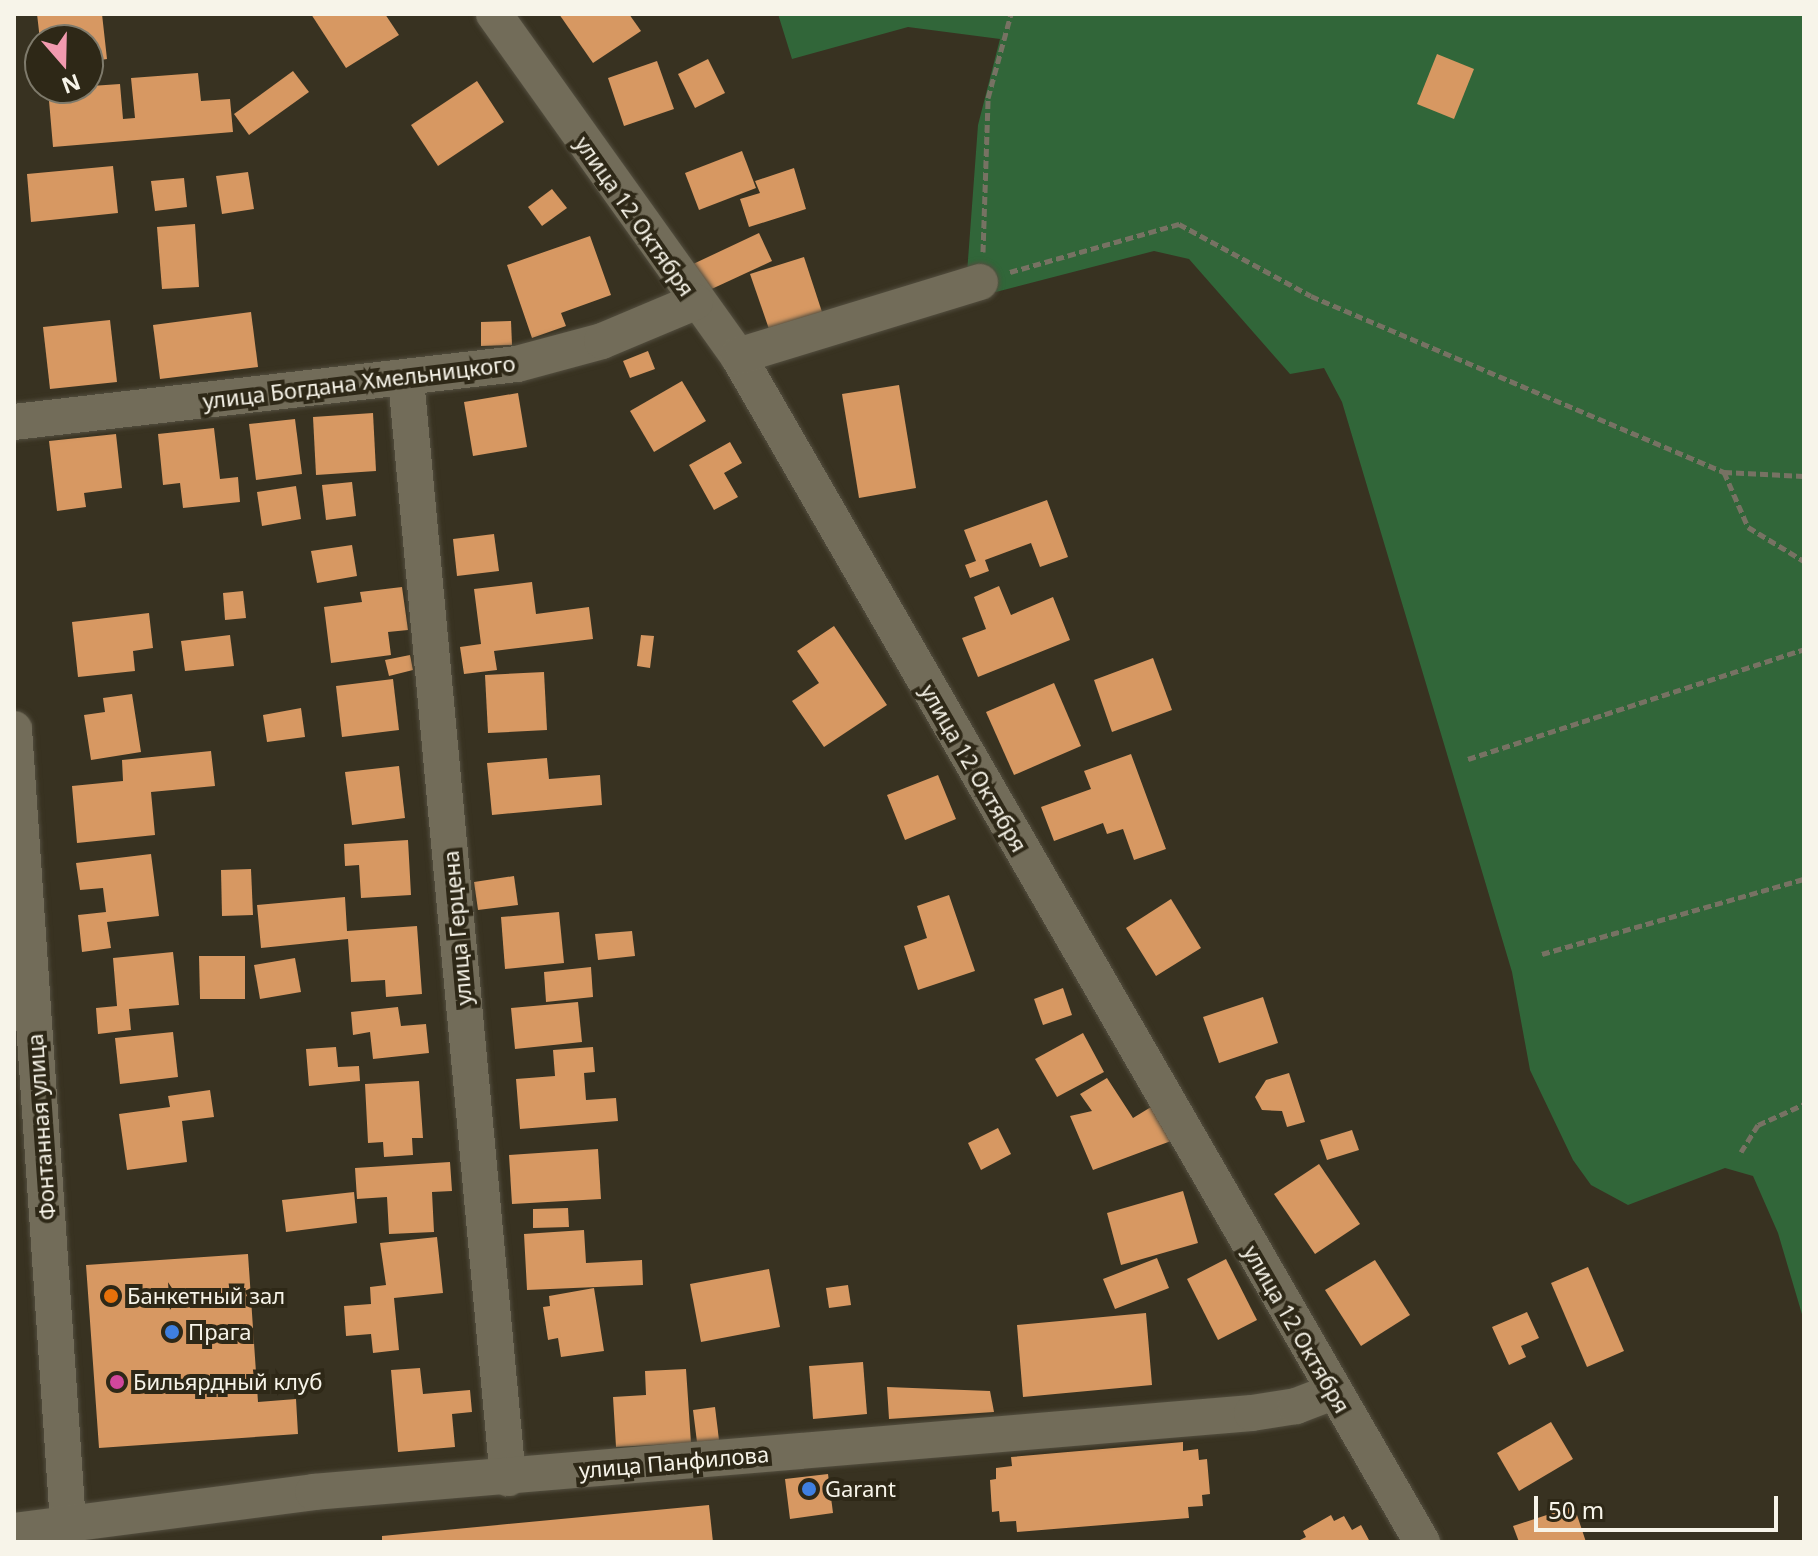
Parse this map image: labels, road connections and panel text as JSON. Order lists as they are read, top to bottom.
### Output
{
  "streets": {
    "street": [
      "улица 12 Октября",
      "улица Богдана Хмельницкого",
      "улица Герцена",
      "Фонтанная улица",
      "улица Панфилова"
    ]
  },
  "crossings": [
    ["улица 12 Октября", "улица Богдана Хмельницкого"],
    ["улица 12 Октября", "улица Панфилова"],
    ["улица Богдана Хмельницкого", "улица Герцена"],
    ["улица Герцена", "улица Панфилова"],
    ["Фонтанная улица", "улица Панфилова"]
  ],
  "places": [
    "Банкетный зал",
    "Прага",
    "Бильярдный клуб",
    "Garant"
  ],
  "scale_bar": "50 m",
  "north": "bottom"
}
